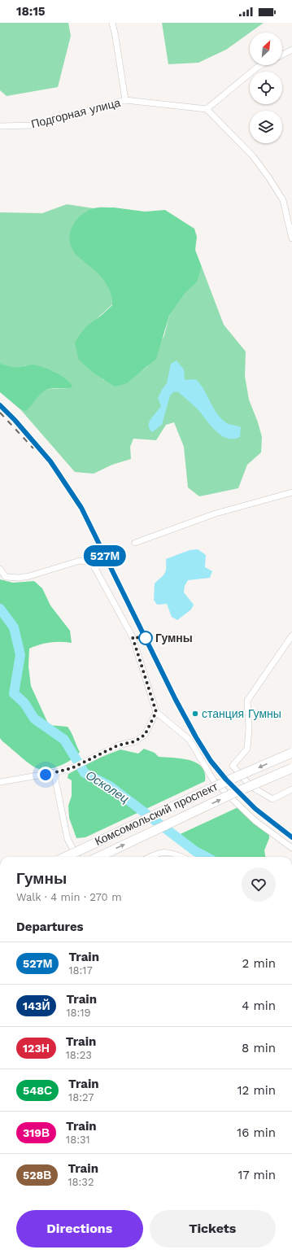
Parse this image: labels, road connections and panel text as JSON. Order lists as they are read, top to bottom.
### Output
{
  "streets": {
    "main road": ["Комсомольский проспект"],
    "street": ["Подгорная улица"]
  },
  "water": ["Осколец"],
  "places": ["Гумны", "станция Гумны"],
  "north": "top right",
  "page": {
    "status": "18:15",
    "on_map": "527М",
    "heading": [
      ["Гумны", "Walk · 4 min · 270 m"],
      "Departures"
    ],
    "list": [
      {
        "mark": "527М",
        "name": "Train",
        "note": "18:17",
        "value": "2 min"
      },
      {
        "mark": "143Й",
        "name": "Train",
        "note": "18:19",
        "value": "4 min"
      },
      {
        "mark": "123Н",
        "name": "Train",
        "note": "18:23",
        "value": "8 min"
      },
      {
        "mark": "548С",
        "name": "Train",
        "note": "18:27",
        "value": "12 min"
      },
      {
        "mark": "319В",
        "name": "Train",
        "note": "18:31",
        "value": "16 min"
      },
      {
        "mark": "528В",
        "name": "Train",
        "note": "18:32",
        "value": "17 min"
      }
    ],
    "buttons": ["Directions", "Tickets"]
  }
}
